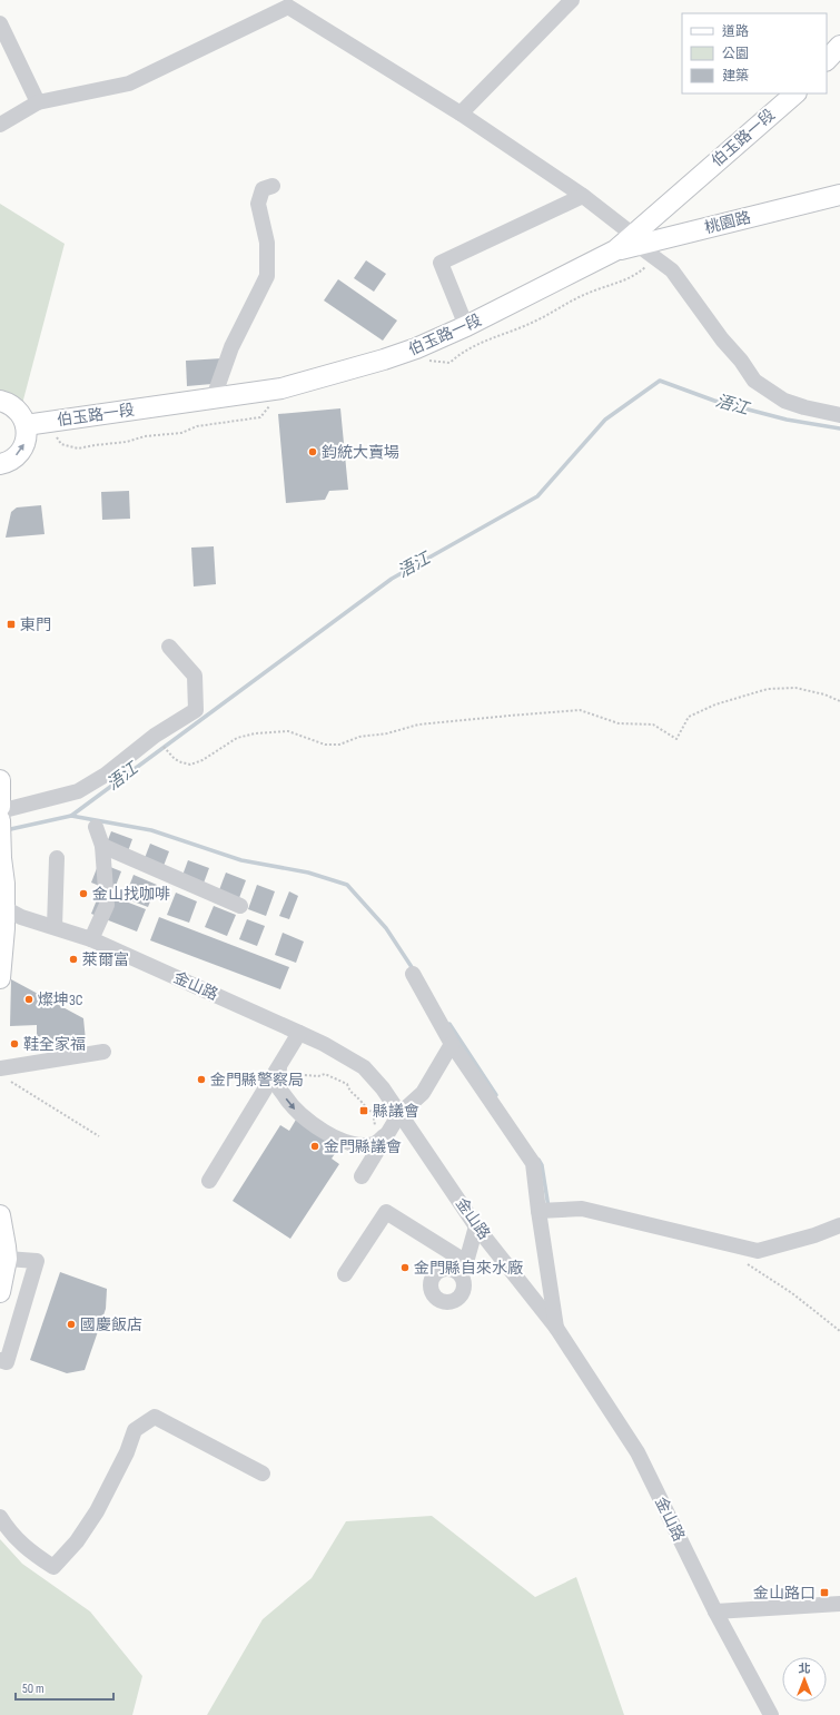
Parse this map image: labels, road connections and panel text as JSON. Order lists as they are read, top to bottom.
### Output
{
  "streets": {
    "main road": ["伯玉路一段", "桃園路"],
    "street": ["金山路"]
  },
  "crossings": [
    ["伯玉路一段", "桃園路"]
  ],
  "water": ["浯江"],
  "places": {
    "other": [
      "鈞統大賣場",
      "金山找咖啡",
      "萊爾富",
      "燦坤3C",
      "鞋全家福",
      "金門縣警察局",
      "金門縣議會",
      "金門縣自來水廠",
      "國慶飯店"
    ],
    "transit": ["東門", "縣議會", "金山路口"]
  },
  "legend": ["道路", "公園", "建築"],
  "scale_bar": "50 m",
  "north": "top"
}
